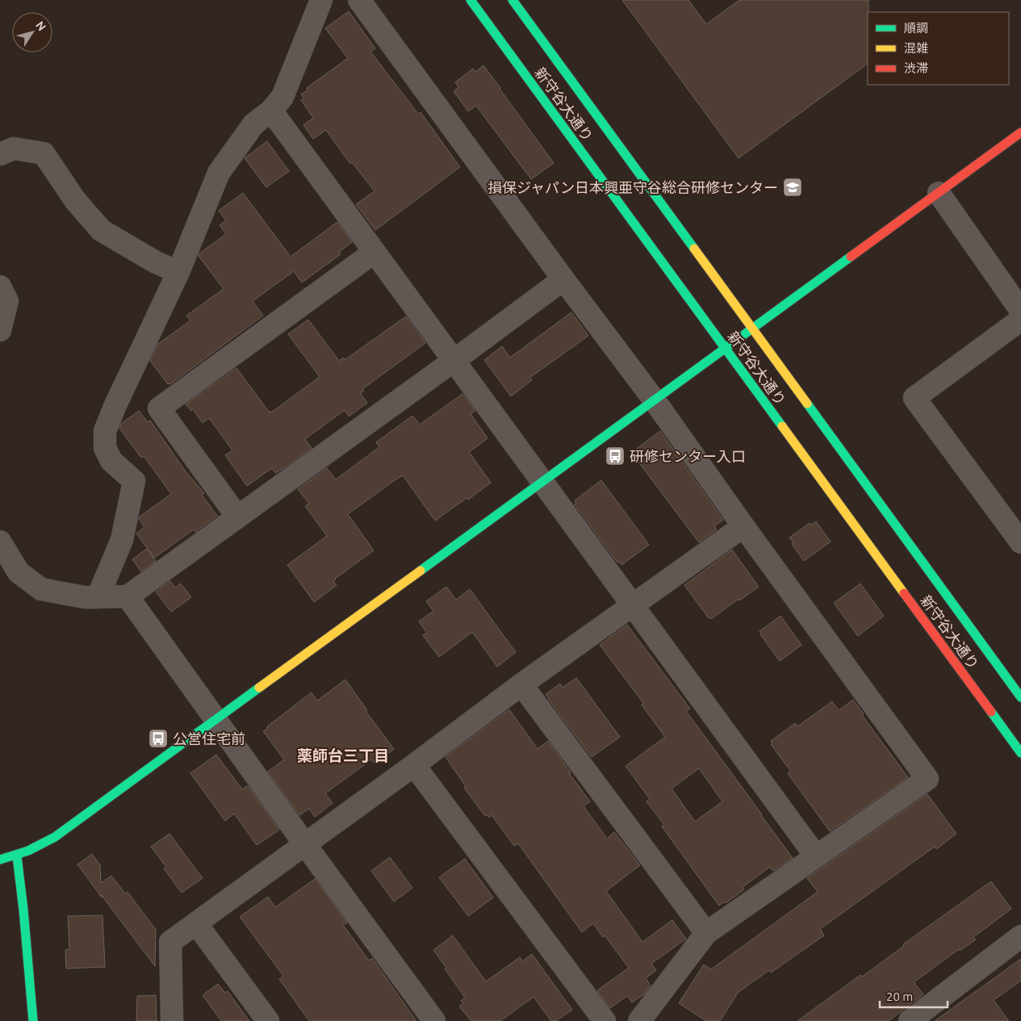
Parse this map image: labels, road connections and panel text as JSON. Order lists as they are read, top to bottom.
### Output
{
  "streets": {
    "street": ["新守谷大通り"]
  },
  "districts": ["薬師台三丁目"],
  "places": {
    "school or university": ["損保ジャパン日本興亜守谷総合研修センター"],
    "bus stop": ["研修センター入口", "公営住宅前"]
  },
  "legend": ["順調", "混雑", "渋滞"],
  "scale_bar": "20 m",
  "north": "top right"
}
